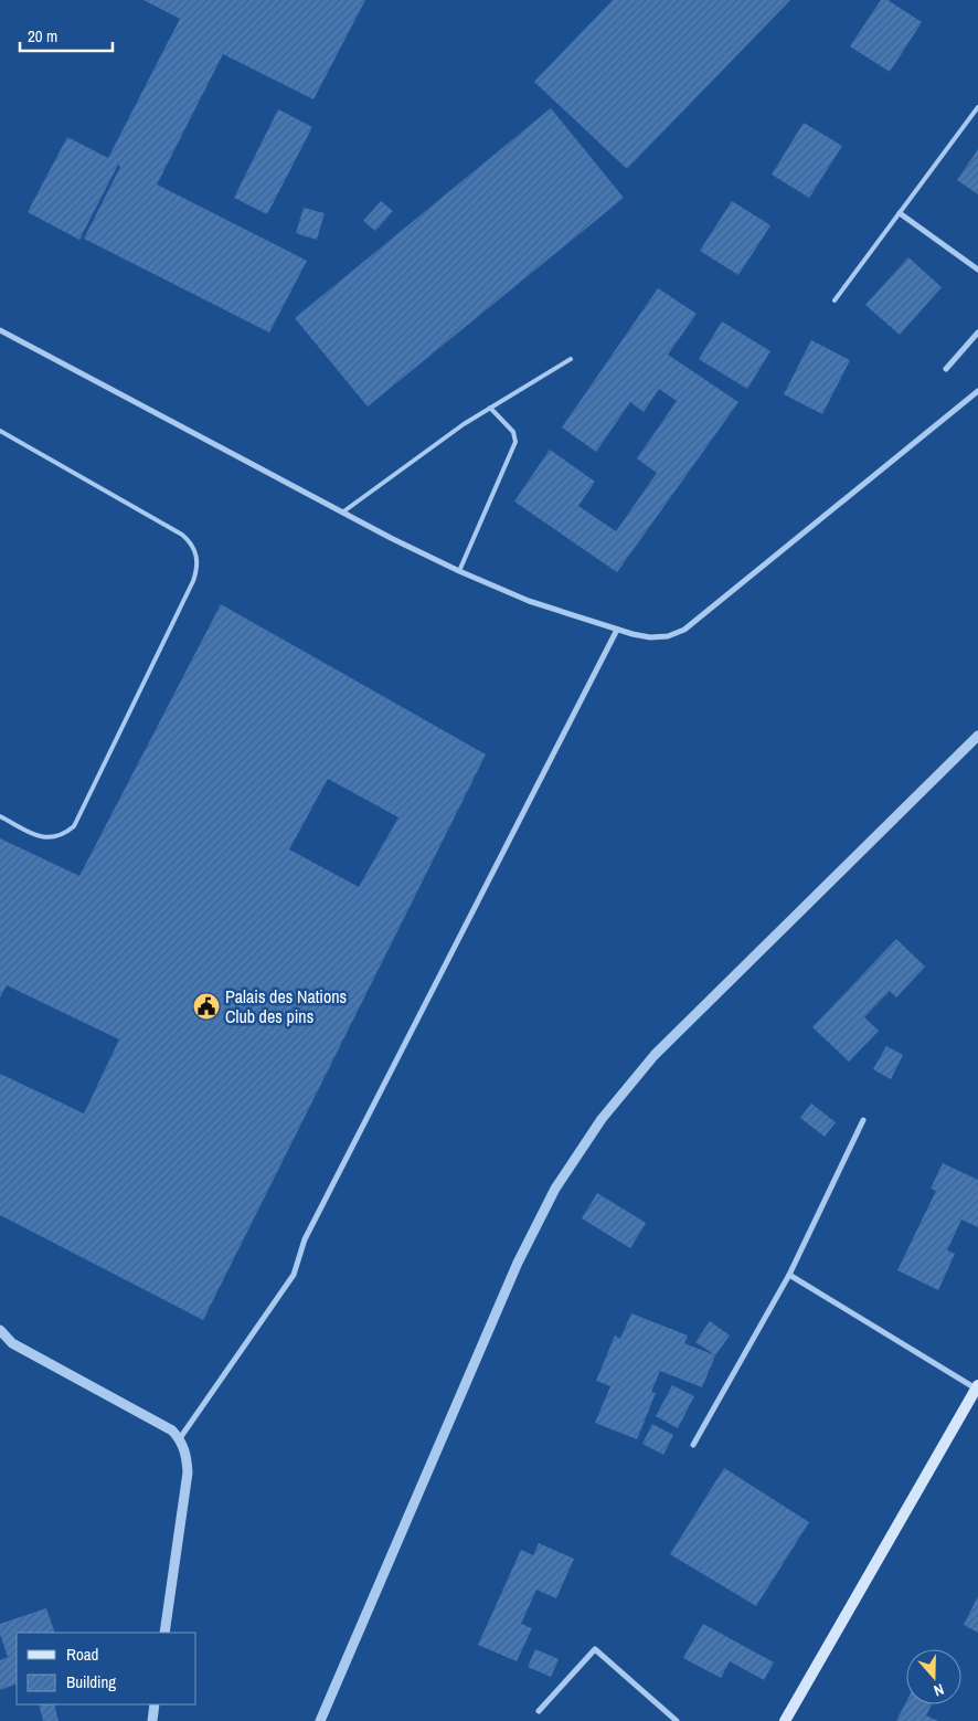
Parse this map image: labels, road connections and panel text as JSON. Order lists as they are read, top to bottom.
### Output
{
  "places": {
    "public building": ["Palais des Nations Club des pins"]
  },
  "legend": ["Road", "Building"],
  "scale_bar": "20 m",
  "north": "bottom"
}
